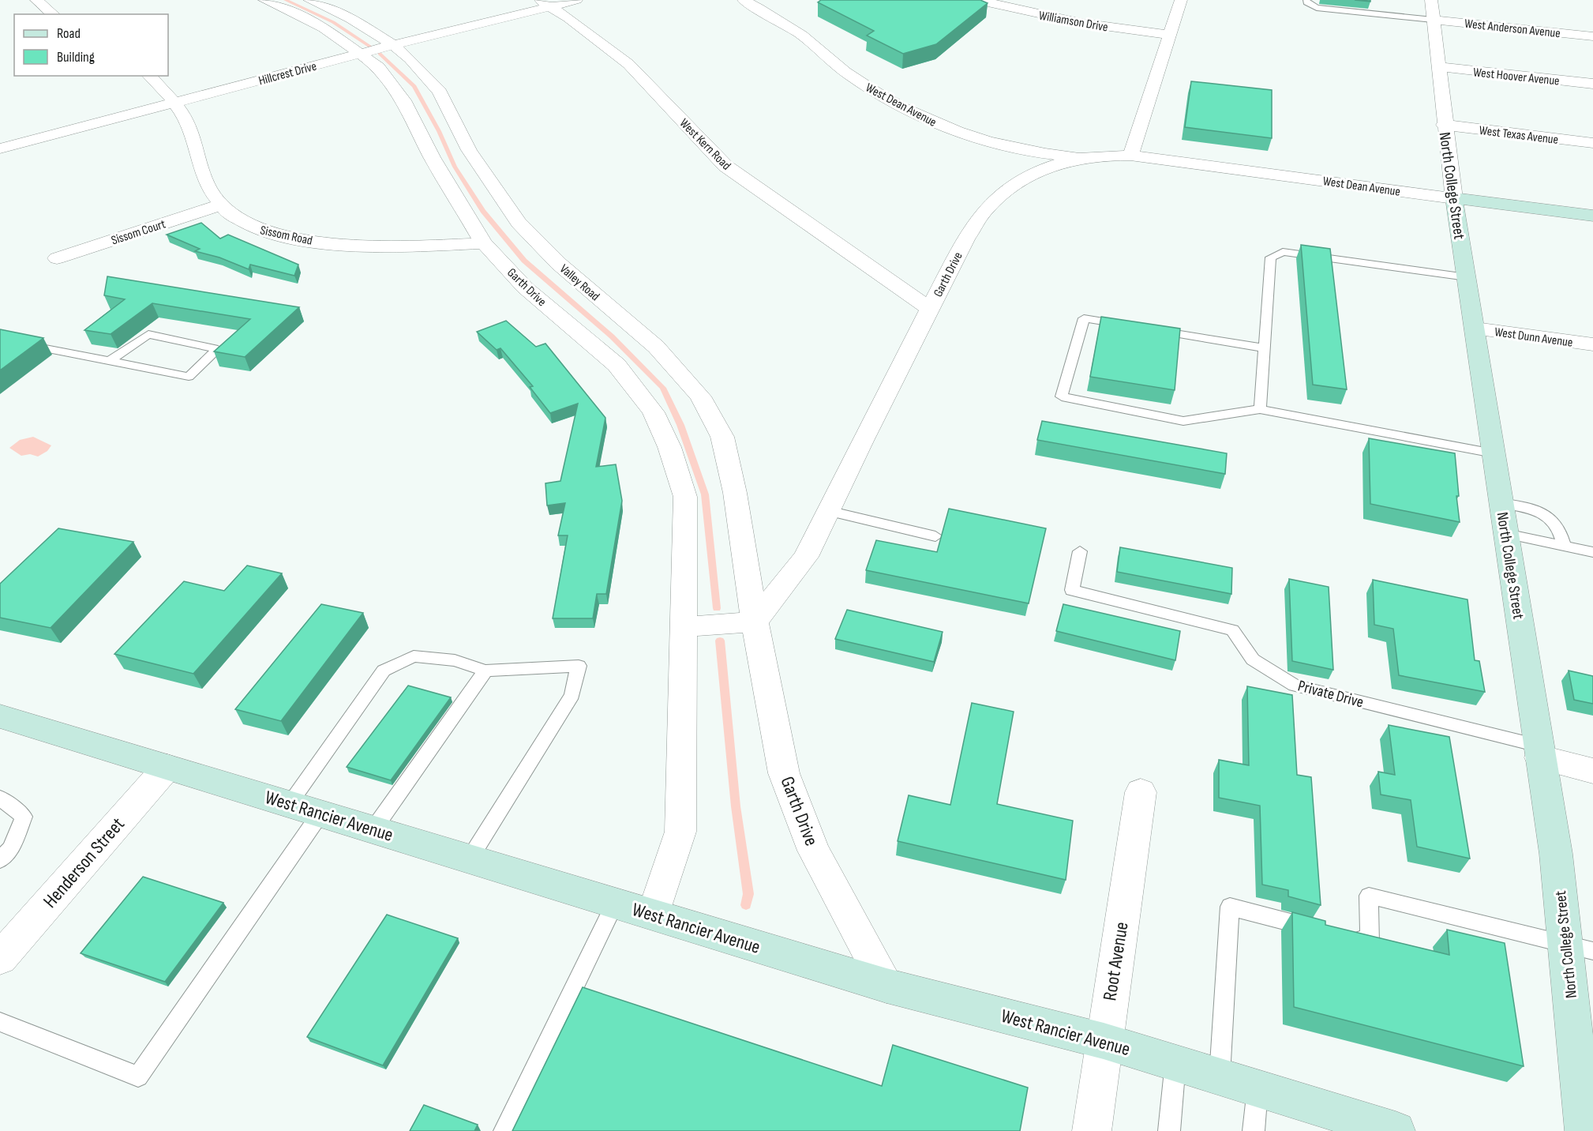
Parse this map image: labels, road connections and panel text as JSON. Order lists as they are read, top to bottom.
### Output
{
  "streets": {
    "street": [
      "Williamson Drive",
      "West Anderson Avenue",
      "Hillcrest Drive",
      "West Hoover Avenue",
      "West Dean Avenue",
      "West Texas Avenue",
      "West Kern Road",
      "North College Street",
      "Sissom Court",
      "Sissom Road",
      "Garth Drive",
      "Valley Road",
      "West Dunn Avenue",
      "West Rancier Avenue",
      "Henderson Street",
      "Root Avenue"
    ],
    "lane": ["Private Drive"]
  },
  "crossings": [
    ["West Anderson Avenue", "North College Street"],
    ["Hillcrest Drive", "West Kern Road"],
    ["Hillcrest Drive", "Sissom Road"],
    ["Hillcrest Drive", "Garth Drive"],
    ["Hillcrest Drive", "Valley Road"],
    ["West Hoover Avenue", "North College Street"],
    ["West Dean Avenue", "North College Street"],
    ["West Dean Avenue", "Garth Drive"],
    ["West Texas Avenue", "North College Street"],
    ["West Kern Road", "Garth Drive"],
    ["North College Street", "West Dunn Avenue"],
    ["North College Street", "Private Drive"],
    ["Sissom Court", "Sissom Road"],
    ["Sissom Road", "Garth Drive"],
    ["Garth Drive", "Valley Road"],
    ["Garth Drive", "West Rancier Avenue"],
    ["West Rancier Avenue", "Henderson Street"],
    ["West Rancier Avenue", "Root Avenue"]
  ],
  "legend": ["Road", "Building"]
}
